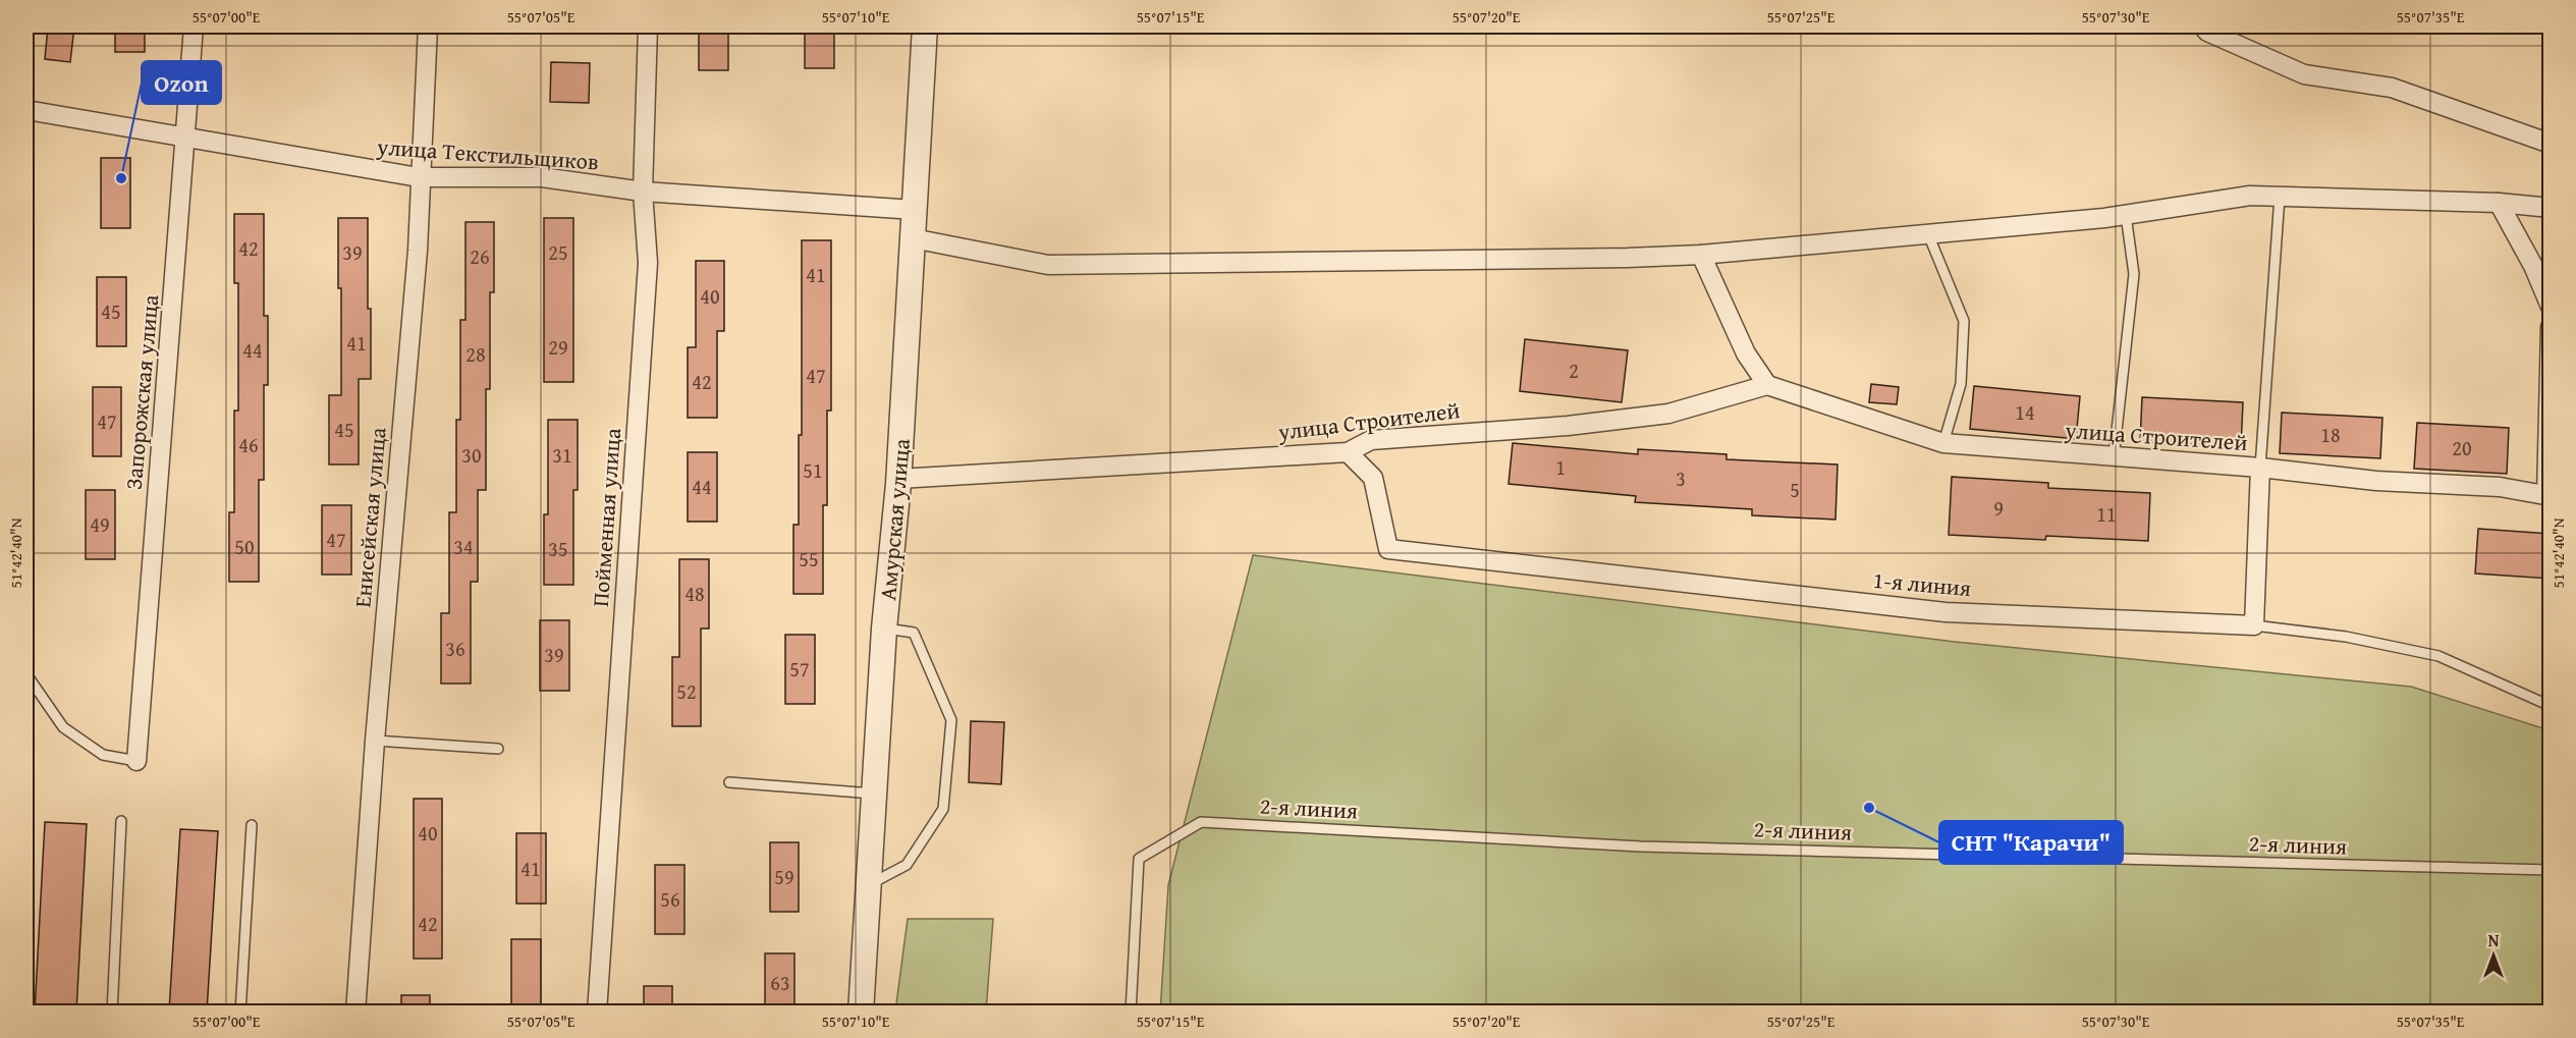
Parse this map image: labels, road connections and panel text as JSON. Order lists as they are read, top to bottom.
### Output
{
  "streets": {
    "street": [
      "улица Текстильщиков",
      "Запорожская улица",
      "улица Строителей",
      "Енисейская улица",
      "Пойменная улица",
      "Амурская улица",
      "1-я линия"
    ],
    "lane": ["2-я линия"]
  },
  "crossings": [
    ["улица Текстильщиков", "Запорожская улица"],
    ["улица Текстильщиков", "Енисейская улица"],
    ["улица Текстильщиков", "Пойменная улица"],
    ["улица Текстильщиков", "Амурская улица"],
    ["улица Строителей", "Амурская улица"],
    ["улица Строителей", "1-я линия"]
  ],
  "places": ["Ozon", "СНТ \"Карачи\""],
  "house_numbers": [
    "42",
    "39",
    "25",
    "26",
    "41",
    "40",
    "45",
    "41",
    "29",
    "44",
    "28",
    "2",
    "47",
    "42",
    "14",
    "47",
    "45",
    "18",
    "46",
    "20",
    "30",
    "31",
    "1",
    "51",
    "3",
    "44",
    "5",
    "9",
    "11",
    "49",
    "47",
    "50",
    "34",
    "35",
    "55",
    "48",
    "36",
    "39",
    "57",
    "52",
    "40",
    "41",
    "59",
    "56",
    "42",
    "63"
  ],
  "north": "top",
  "coordinates": [
    "55°07'00\"E",
    "55°07'05\"E",
    "55°07'10\"E",
    "55°07'15\"E",
    "55°07'20\"E",
    "55°07'25\"E",
    "55°07'30\"E",
    "55°07'35\"E",
    "51°42'40\"N"
  ]
}
